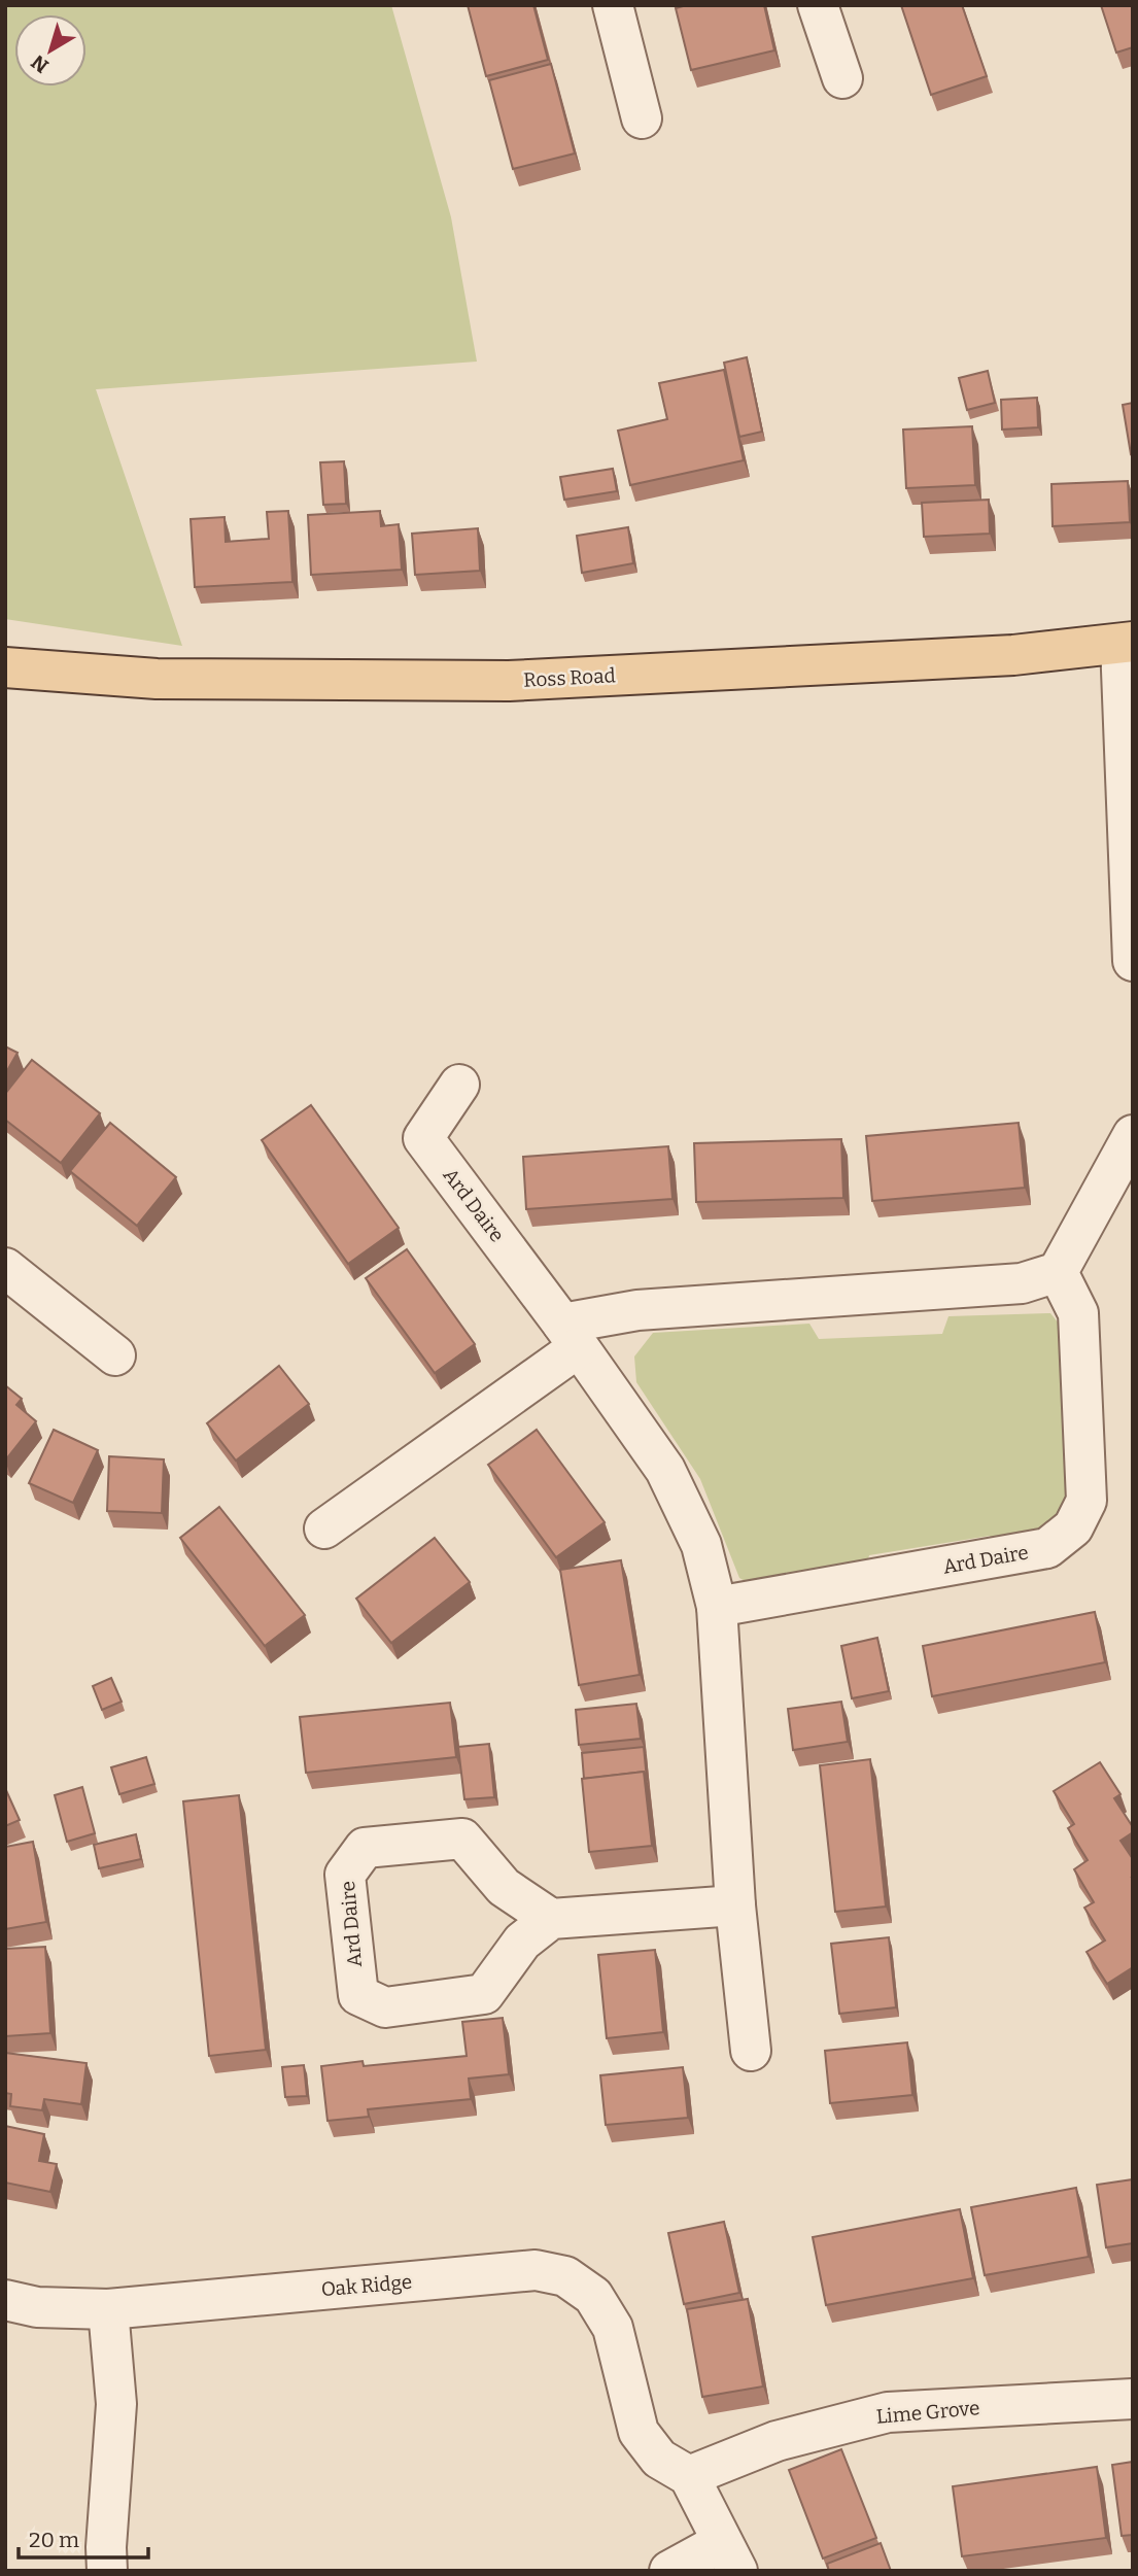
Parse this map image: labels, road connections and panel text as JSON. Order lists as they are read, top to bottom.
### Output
{
  "streets": {
    "main road": ["Ross Road"],
    "street": ["Ard Daire", "Oak Ridge", "Lime Grove"]
  },
  "crossings": [
    ["Oak Ridge", "Lime Grove"]
  ],
  "scale_bar": "20 m",
  "north": "bottom left"
}
